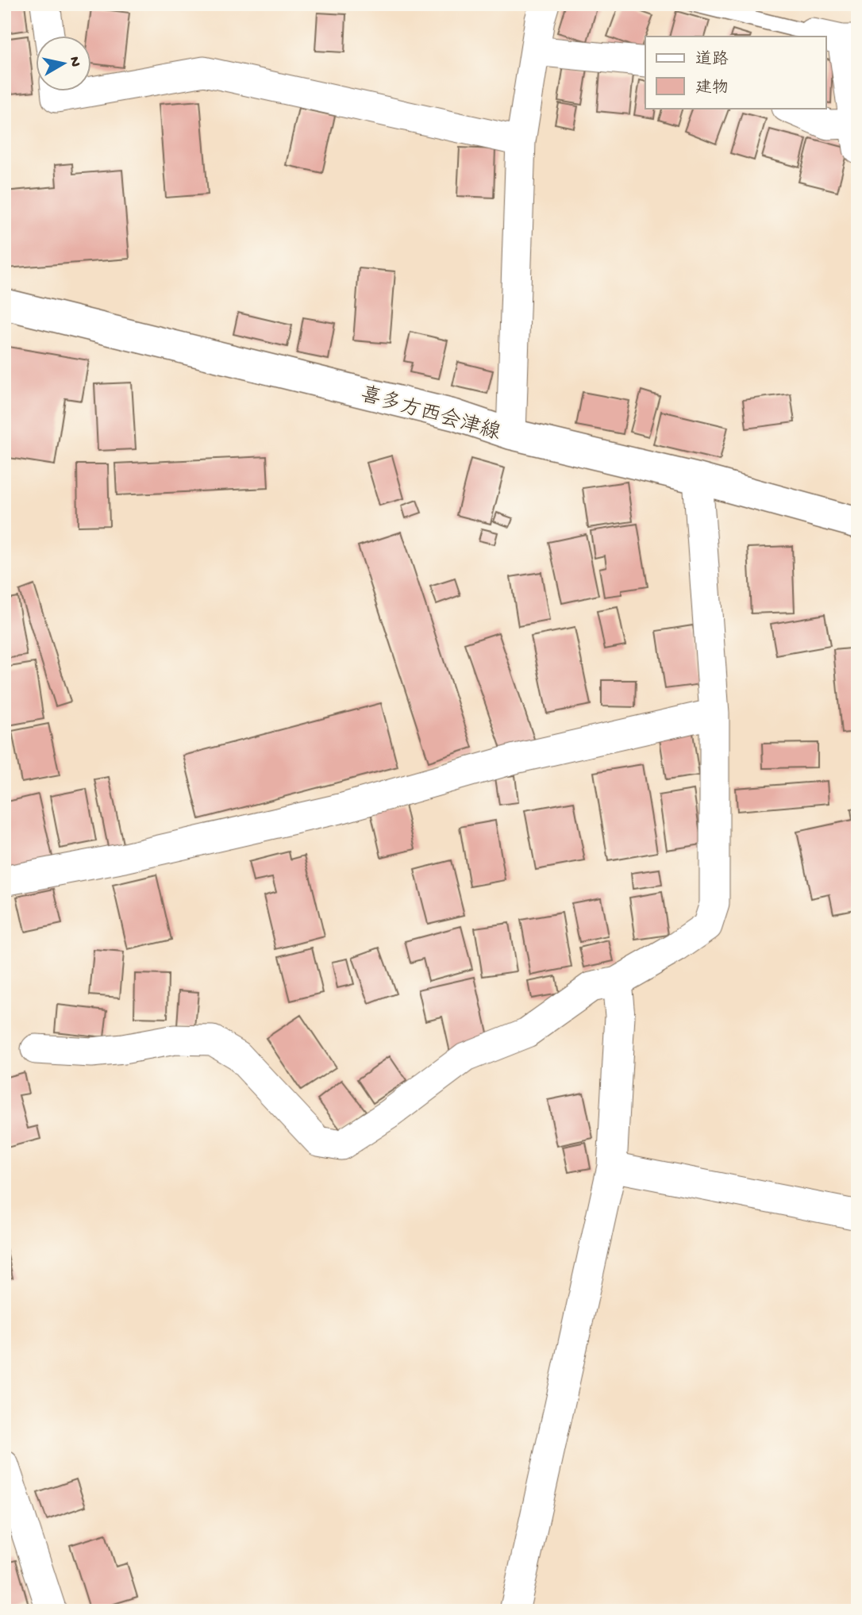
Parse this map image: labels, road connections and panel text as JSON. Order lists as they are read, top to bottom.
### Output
{
  "streets": {
    "main road": ["喜多方西会津線"]
  },
  "legend": ["道路", "建物"],
  "north": "right"
}
